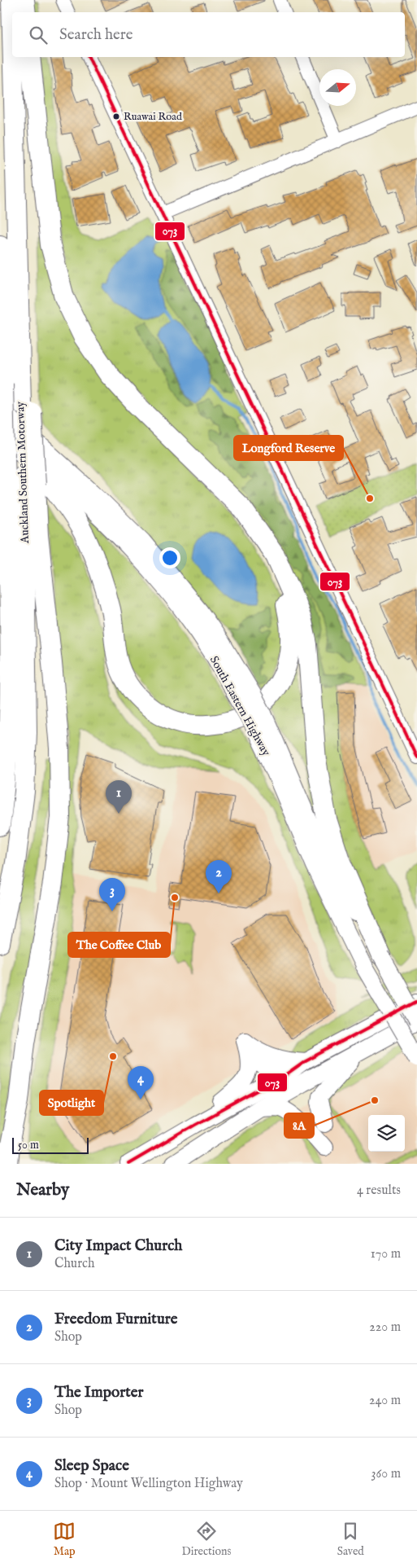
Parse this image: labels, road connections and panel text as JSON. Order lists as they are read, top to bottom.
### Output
{
  "streets": {
    "highway": ["Auckland Southern Motorway"],
    "main road": ["South Eastern Highway"]
  },
  "crossings": [
    ["Auckland Southern Motorway", "South Eastern Highway"]
  ],
  "places": [
    "Ruawai Road",
    "Longford Reserve",
    "The Coffee Club",
    "Spotlight",
    "8A"
  ],
  "lines": ["transit line 073"],
  "scale_bar": "50 m",
  "north": "right",
  "page": {
    "search": "Search here",
    "pins": [
      "1",
      "2",
      "3",
      "4"
    ],
    "scale": "50 m",
    "heading": ["Nearby", "4 results"],
    "list": [
      {
        "mark": "1",
        "name": "City Impact Church",
        "note": "Church",
        "value": "170 m"
      },
      {
        "mark": "2",
        "name": "Freedom Furniture",
        "note": "Shop",
        "value": "220 m"
      },
      {
        "mark": "3",
        "name": "The Importer",
        "note": "Shop",
        "value": "240 m"
      },
      {
        "mark": "4",
        "name": "Sleep Space",
        "note": "Shop · Mount Wellington Highway",
        "value": "360 m"
      }
    ],
    "nav": ["Map", "Directions", "Saved"]
  }
}
